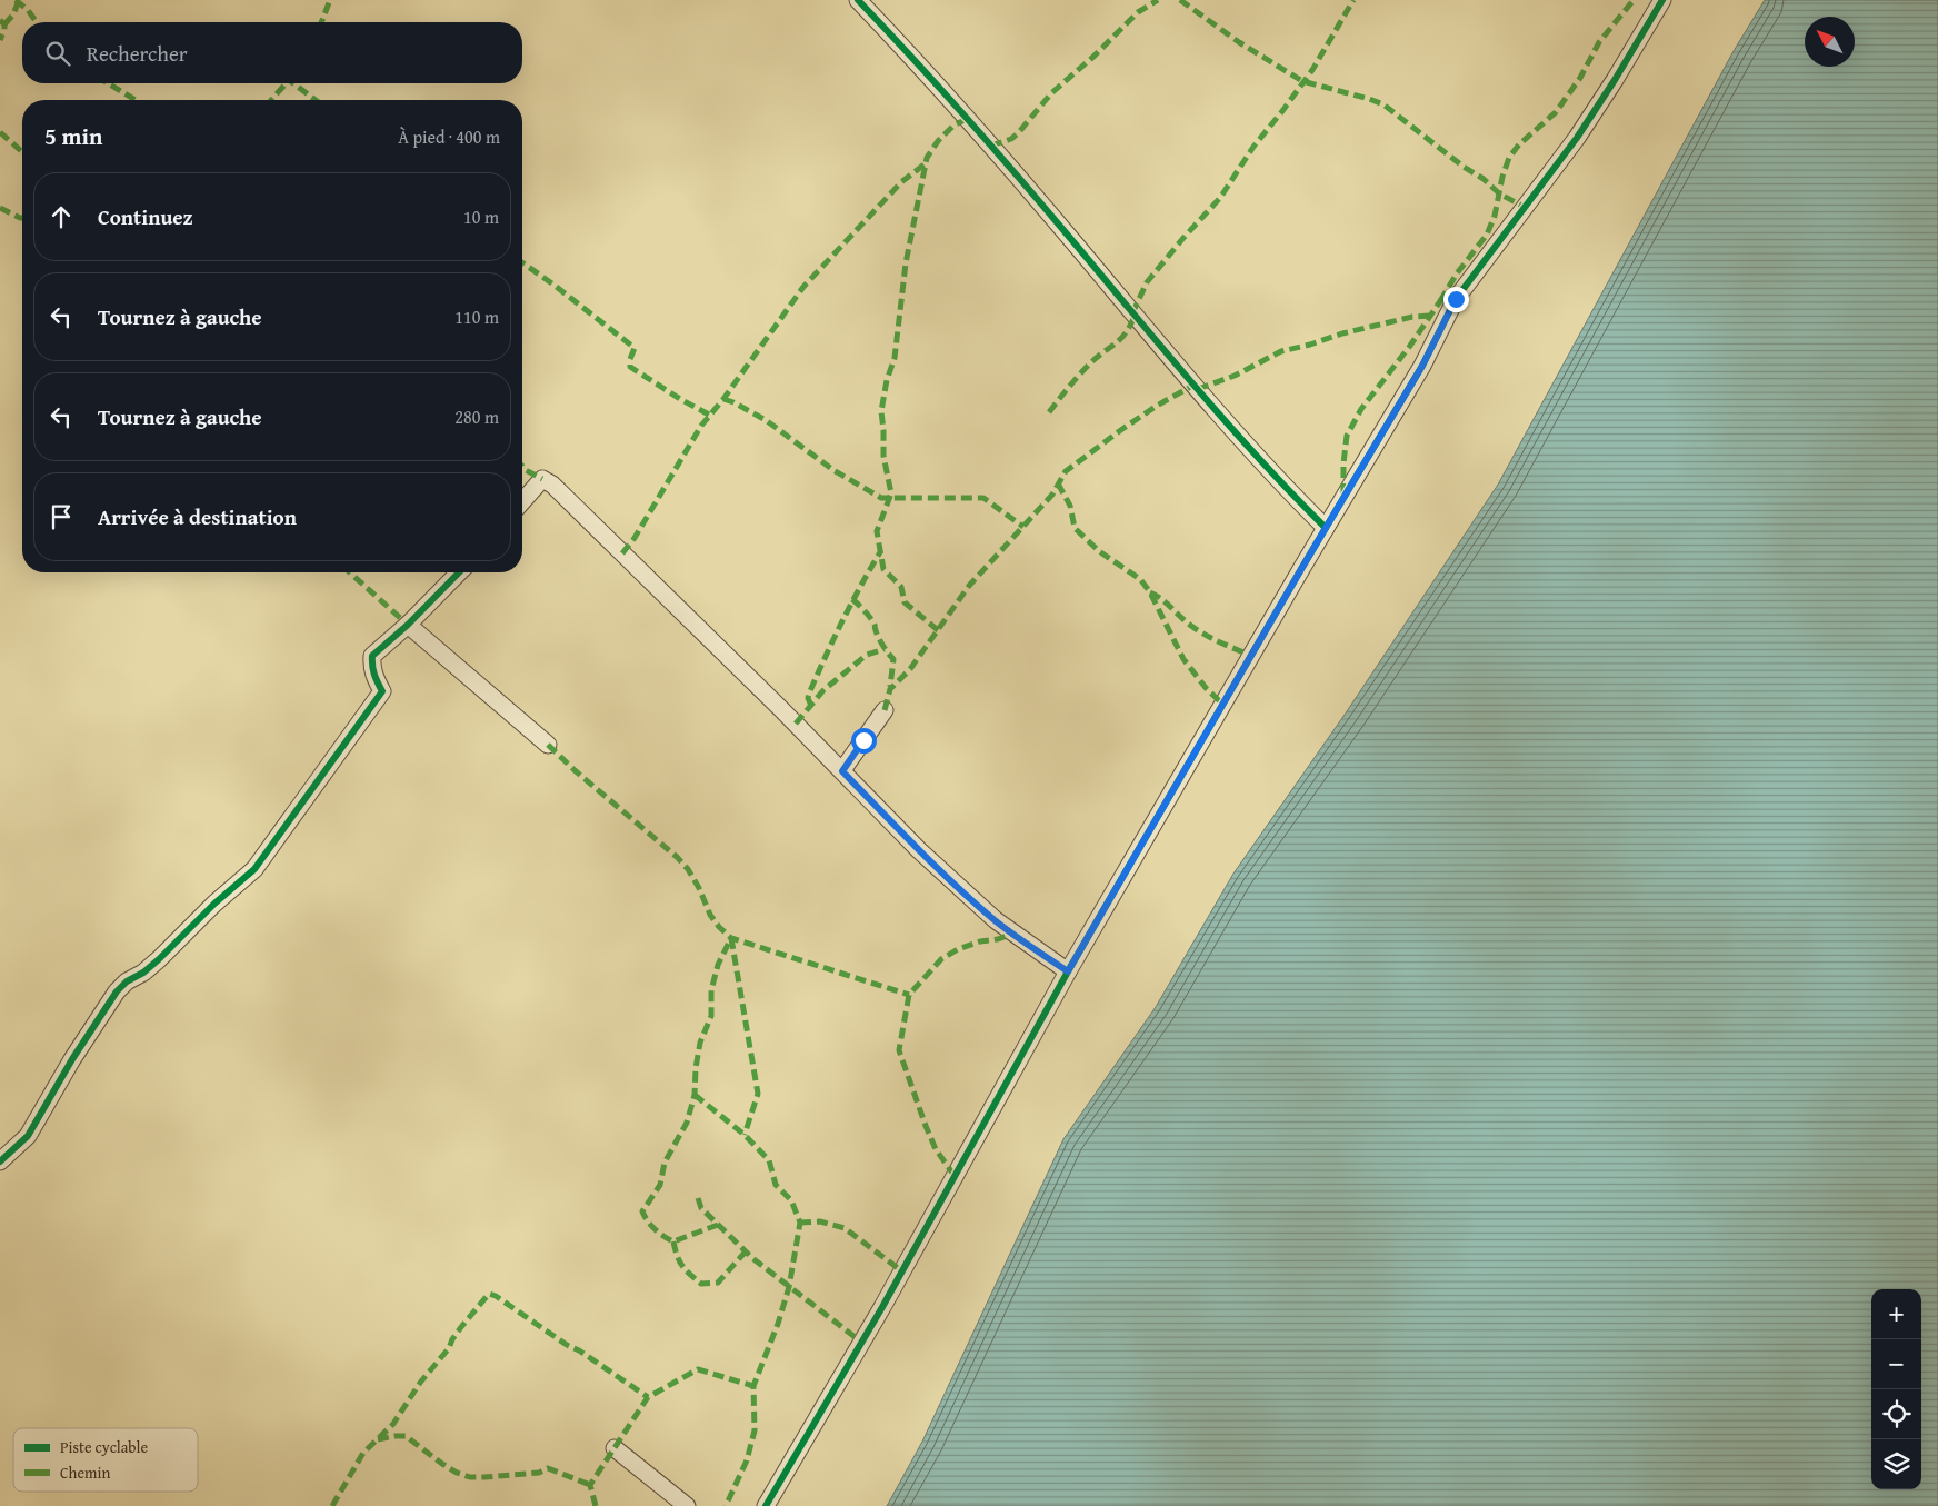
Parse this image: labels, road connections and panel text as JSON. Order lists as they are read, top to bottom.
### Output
{
  "legend": ["Piste cyclable", "Chemin"],
  "north": "top left",
  "page": {
    "search": "Rechercher",
    "heading": ["5 min", "À pied · 400 m"],
    "list": [
      ["Continuez", "10 m"],
      ["Tournez à gauche", "110 m"],
      ["Tournez à gauche", "280 m"],
      "Arrivée à destination"
    ],
    "map_buttons": ["+", "−"]
  }
}
